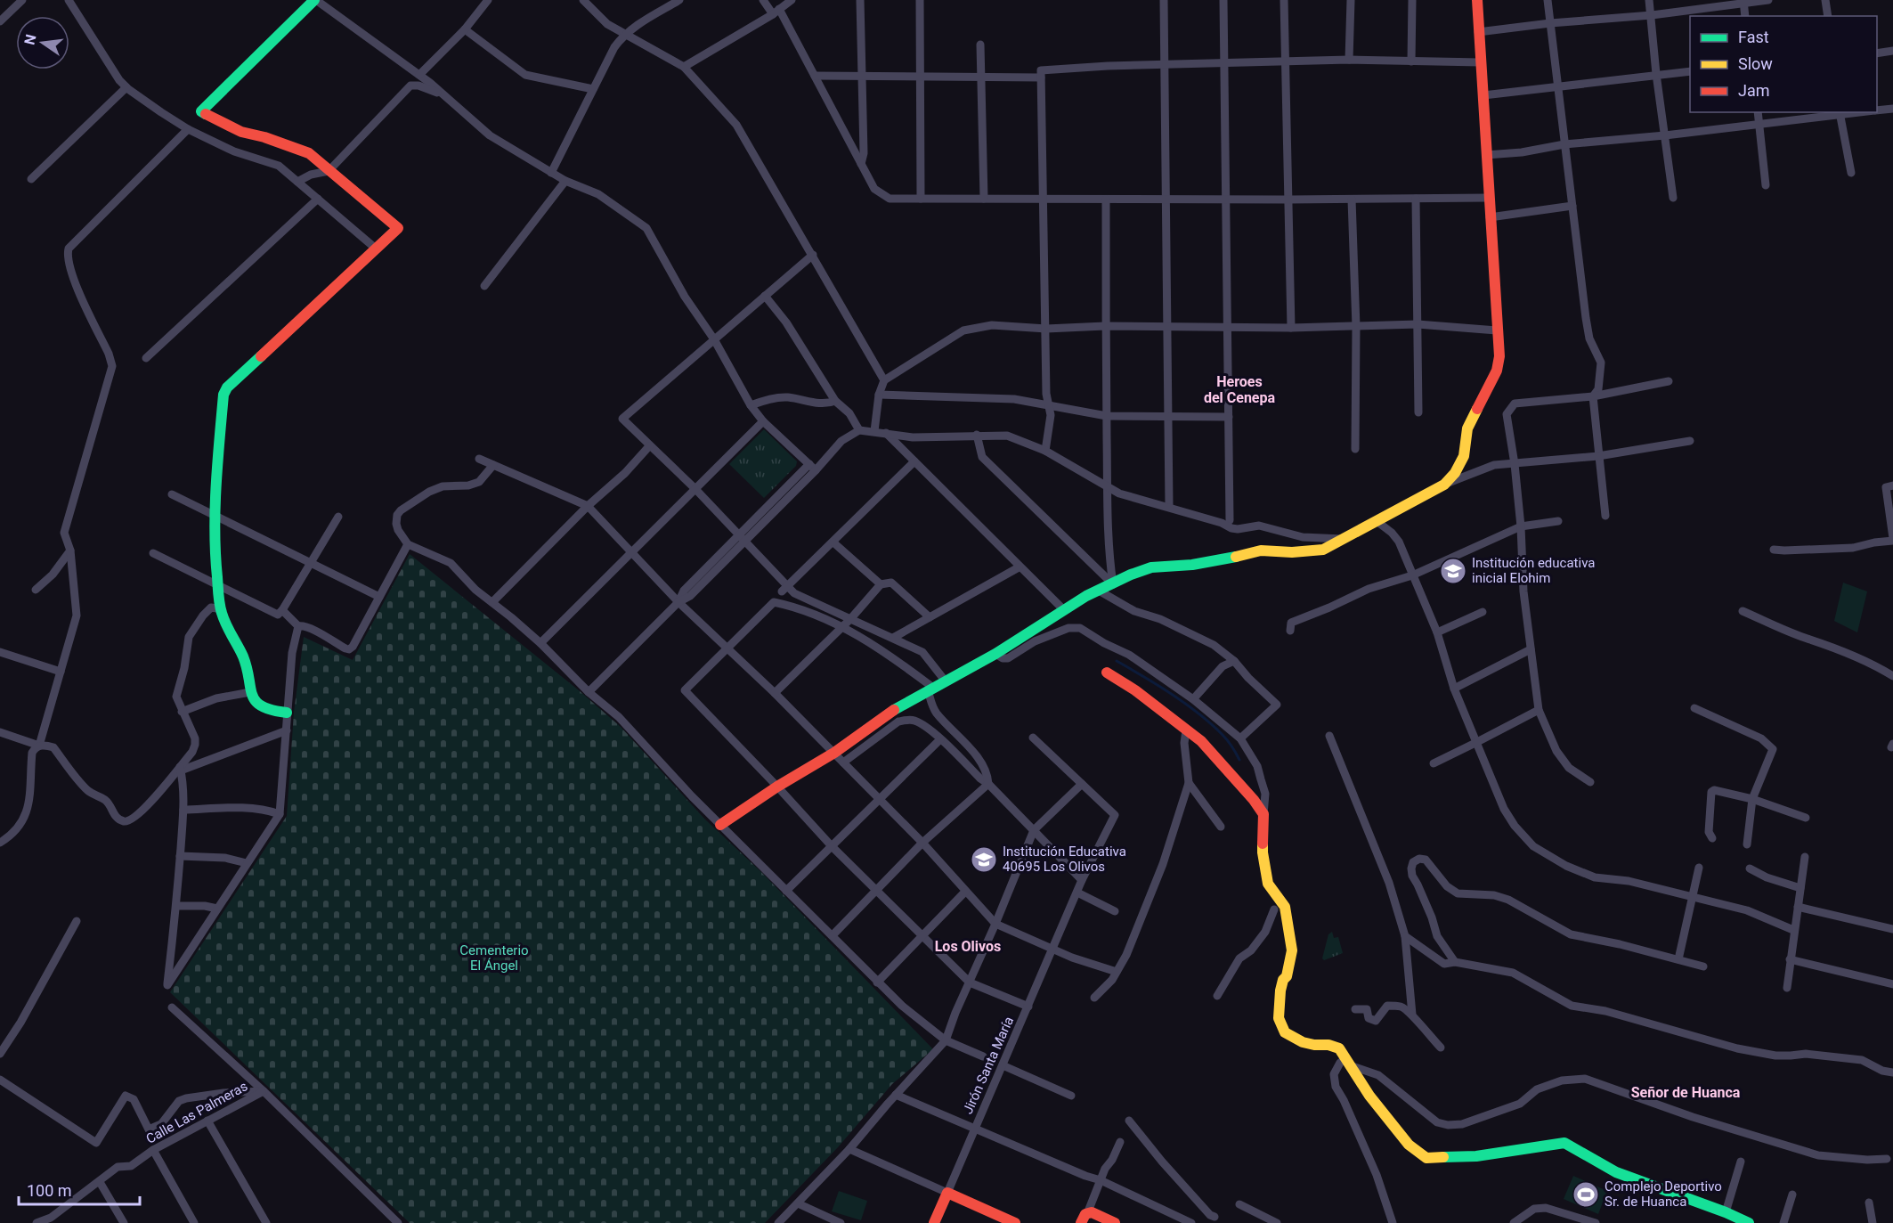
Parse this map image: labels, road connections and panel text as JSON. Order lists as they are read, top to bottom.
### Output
{
  "streets": {
    "street": ["Jirón Santa María", "Calle Las Palmeras"]
  },
  "districts": ["Heroes del Cenepa", "Los Olivos", "Señor de Huanca"],
  "parks": ["Cementerio El Ángel"],
  "places": {
    "school or university": ["Institución educativa inicial Elohim", "Institución Educativa 40695 Los Olivos"],
    "sports": ["Complejo Deportivo Sr. de Huanca"]
  },
  "legend": ["Fast", "Slow", "Jam"],
  "scale_bar": "100 m",
  "north": "left"
}
